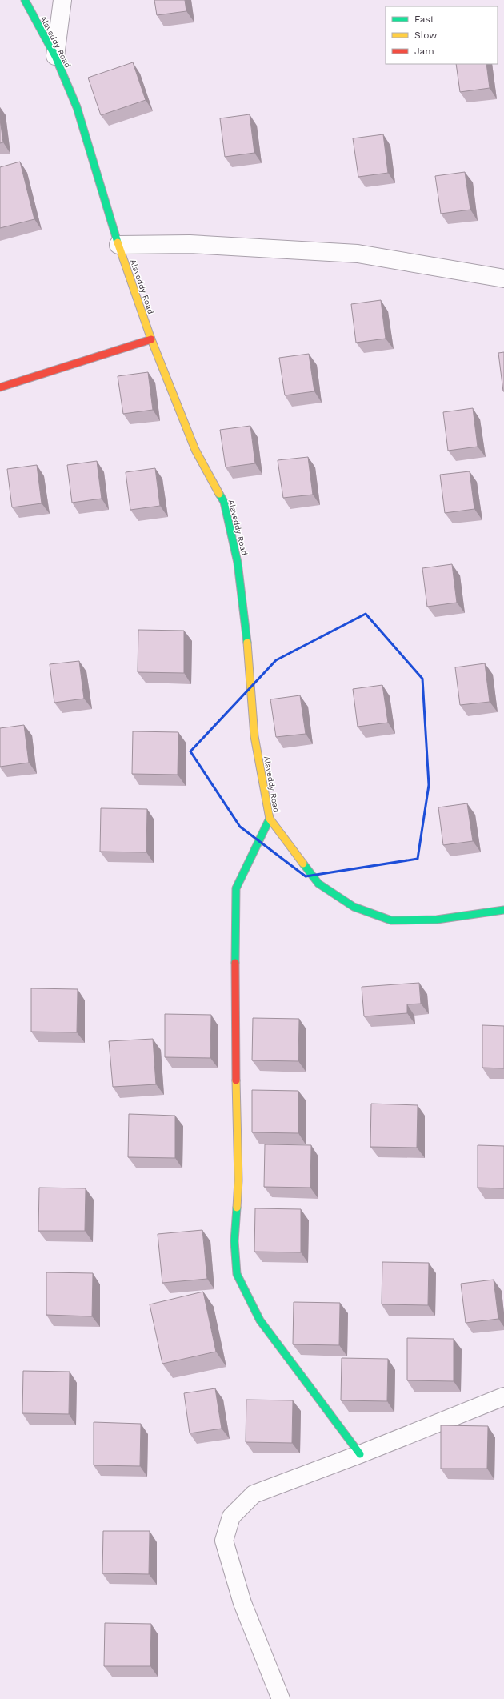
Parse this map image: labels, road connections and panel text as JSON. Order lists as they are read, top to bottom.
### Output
{
  "streets": {
    "street": ["Alaveddy Road"]
  },
  "legend": ["Fast", "Slow", "Jam"]
}
